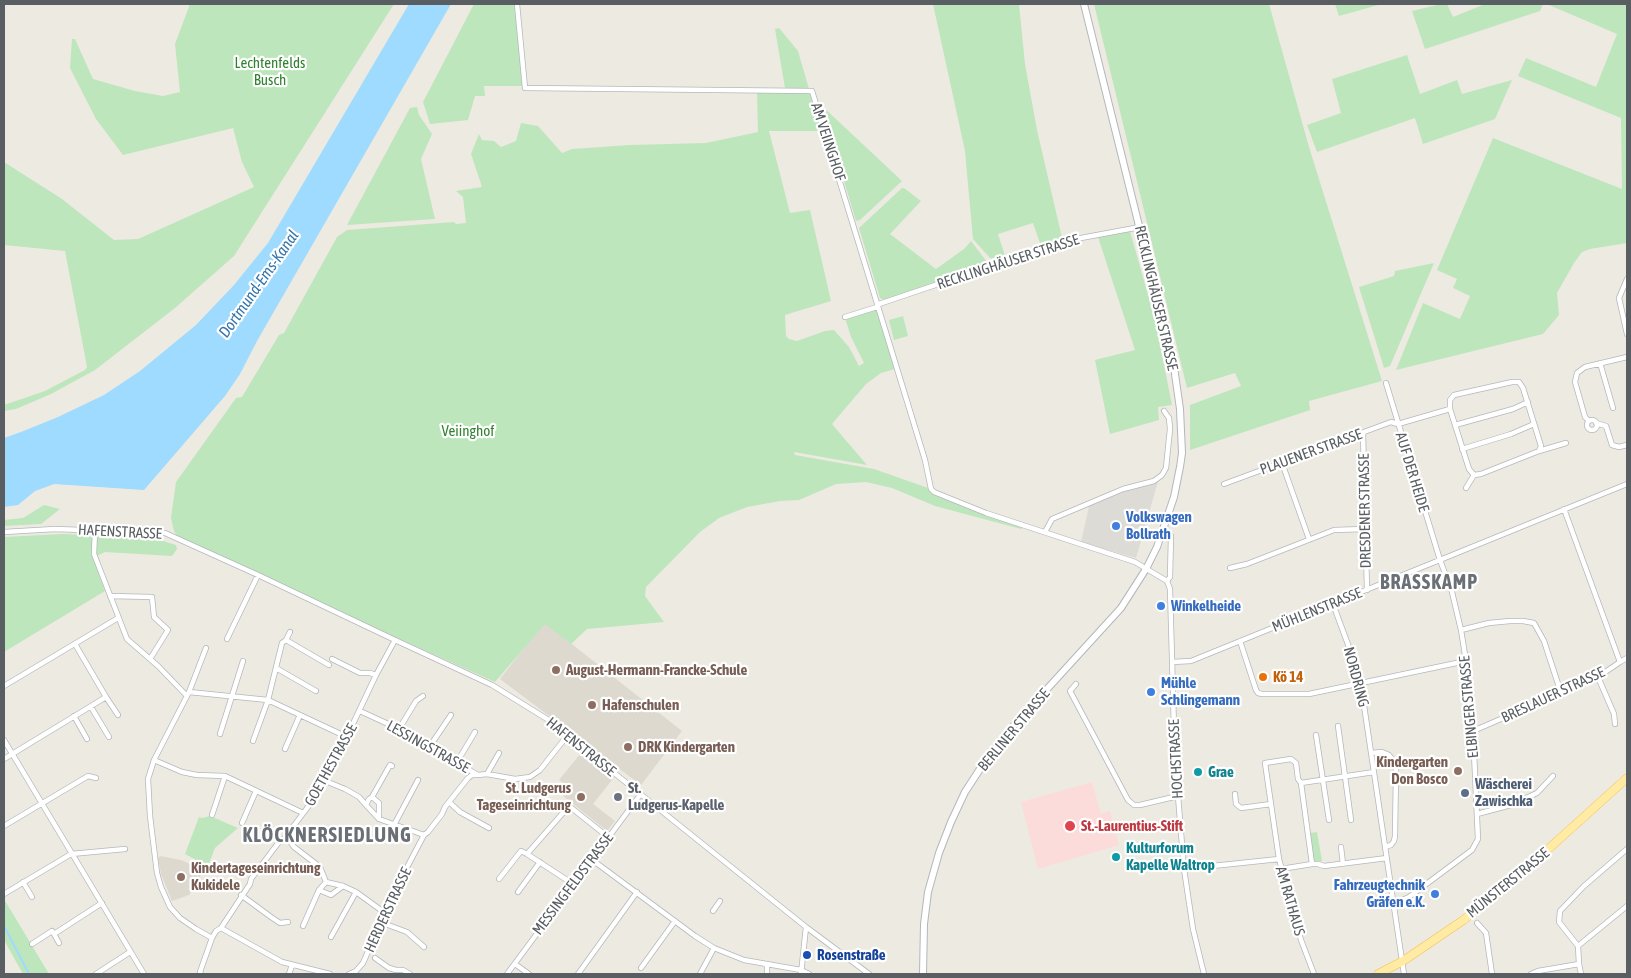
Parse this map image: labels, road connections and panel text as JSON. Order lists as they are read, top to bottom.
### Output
{
  "streets": {
    "main road": ["RECKLINGHÄUSER STRASSE", "BERLINER STRASSE", "MÜNSTERSTRASSE"],
    "street": [
      "AM VEIINGHOF",
      "PLAUENER STRASSE",
      "AUF DER HEIDE",
      "DRESDENER STRASSE",
      "HAFENSTRASSE",
      "MÜHLENSTRASSE",
      "NORDRING",
      "BRESLAUER STRASSE",
      "ELBINGER STRASSE",
      "LESSINGSTRASSE",
      "HOCHSTRASSE",
      "GOETHESTRASSE",
      "MESSINGFELDSTRASSE",
      "AM RATHAUS",
      "HERDERSTRASSE"
    ]
  },
  "crossings": [
    ["AM VEIINGHOF", "RECKLINGHÄUSER STRASSE"],
    ["RECKLINGHÄUSER STRASSE", "BERLINER STRASSE"],
    ["PLAUENER STRASSE", "AUF DER HEIDE"],
    ["PLAUENER STRASSE", "DRESDENER STRASSE"],
    ["AUF DER HEIDE", "MÜHLENSTRASSE"],
    ["AUF DER HEIDE", "ELBINGER STRASSE"],
    ["DRESDENER STRASSE", "MÜHLENSTRASSE"],
    ["HAFENSTRASSE", "LESSINGSTRASSE"],
    ["HAFENSTRASSE", "GOETHESTRASSE"],
    ["HAFENSTRASSE", "MESSINGFELDSTRASSE"],
    ["MÜHLENSTRASSE", "NORDRING"],
    ["MÜHLENSTRASSE", "BRESLAUER STRASSE"],
    ["MÜHLENSTRASSE", "ELBINGER STRASSE"],
    ["MÜHLENSTRASSE", "HOCHSTRASSE"],
    ["NORDRING", "ELBINGER STRASSE"],
    ["NORDRING", "MÜNSTERSTRASSE"],
    ["BRESLAUER STRASSE", "ELBINGER STRASSE"],
    ["LESSINGSTRASSE", "GOETHESTRASSE"],
    ["LESSINGSTRASSE", "HERDERSTRASSE"],
    ["HOCHSTRASSE", "AM RATHAUS"]
  ],
  "districts": ["BRASSKAMP", "KLÖCKNERSIEDLUNG"],
  "water": ["Dortmund-Ems-Kanal"],
  "parks": ["Lechtenfelds Busch", "Veiinghof"],
  "places": [
    "Volkswagen Bollrath",
    "Winkelheide",
    "August-Hermann-Francke-Schule",
    "Kö 14",
    "Mühle Schlingemann",
    "Hafenschulen",
    "DRK Kindergarten",
    "Kindergarten Don Bosco",
    "Grae",
    "Wäscherei Zawischka",
    "St. Ludgerus Tageseinrichtung",
    "St. Ludgerus-Kapelle",
    "St.-Laurentius-Stift",
    "Kulturforum Kapelle Waltrop",
    "Kindertageseinrichtung Kukidele",
    "Fahrzeugtechnik Gräfen e.K.",
    "Rosenstraße"
  ]
}
